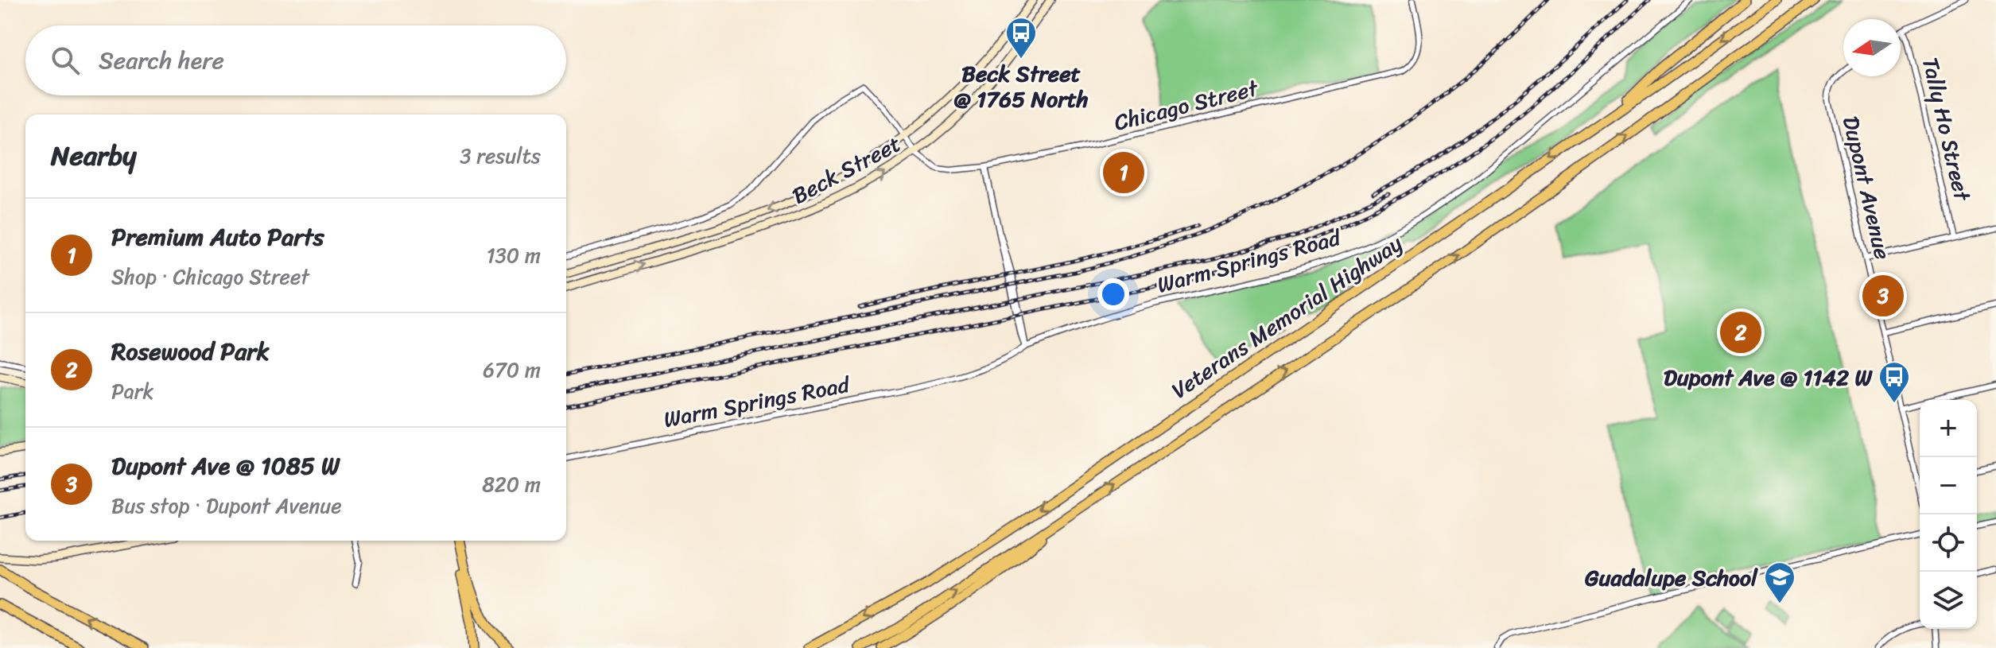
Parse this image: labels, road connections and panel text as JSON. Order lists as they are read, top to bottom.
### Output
{
  "streets": {
    "highway": ["Veterans Memorial Highway"],
    "main road": ["Beck Street"],
    "street": [
      "Chicago Street",
      "Tally Ho Street",
      "Dupont Avenue",
      "Warm Springs Road"
    ]
  },
  "crossings": [
    ["Chicago Street", "Beck Street"]
  ],
  "places": {
    "bus stop": ["Beck Street @ 1765 North", "Dupont Ave @ 1142 W"],
    "school or university": ["Guadalupe School"]
  },
  "north": "left",
  "page": {
    "search": "Search here",
    "heading": ["Nearby", "3 results"],
    "pins": ["1", "3", "2"],
    "list": [
      {
        "mark": "1",
        "name": "Premium Auto Parts",
        "note": "Shop · Chicago Street",
        "value": "130 m"
      },
      {
        "mark": "2",
        "name": "Rosewood Park",
        "note": "Park",
        "value": "670 m"
      },
      {
        "mark": "3",
        "name": "Dupont Ave @ 1085 W",
        "note": "Bus stop · Dupont Avenue",
        "value": "820 m"
      }
    ],
    "map_buttons": ["+", "−"]
  }
}
